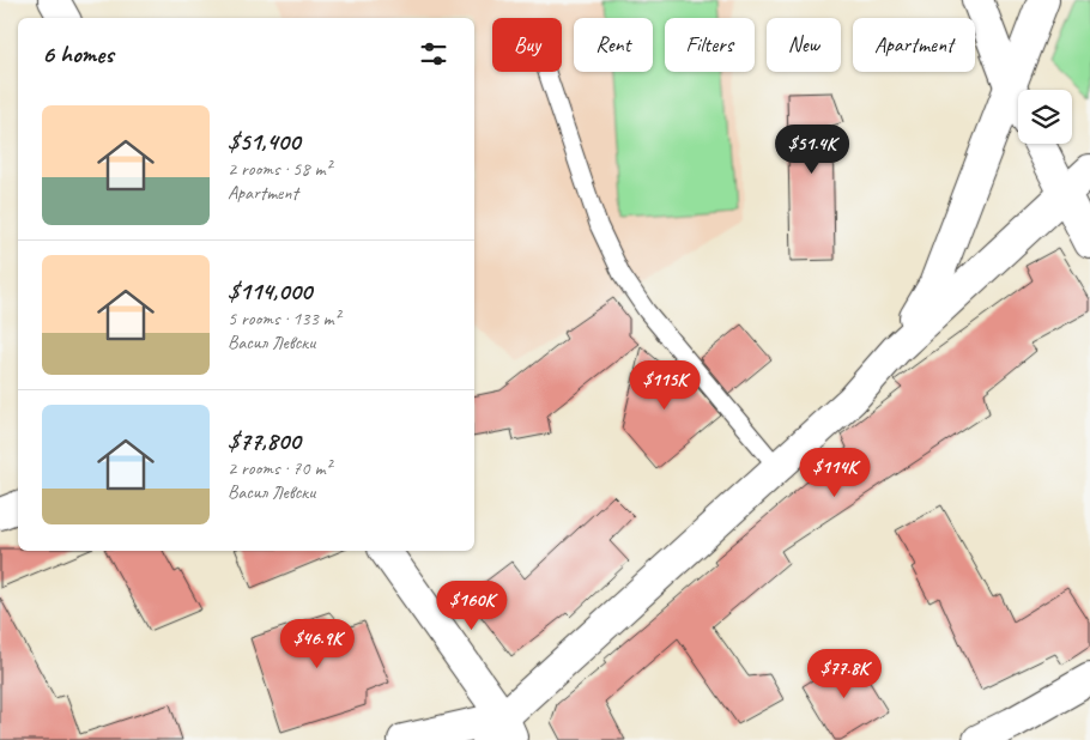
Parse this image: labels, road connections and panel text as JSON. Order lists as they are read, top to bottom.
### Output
{
  "page": {
    "chip": [
      "Buy",
      "Rent",
      "Filters",
      "New",
      "Apartment"
    ],
    "heading": "6 homes",
    "list": [
      {
        "name": "$51,400",
        "note": "2 rooms · 58 m² · Apartment"
      },
      {
        "name": "$114,000",
        "note": "5 rooms · 133 m² · Васил Левски"
      },
      {
        "name": "$77,800",
        "note": "2 rooms · 70 m² · Васил Левски"
      }
    ],
    "price": [
      "$51.4K",
      "$115K",
      "$114K",
      "$160K",
      "$46.9K",
      "$77.8K"
    ]
  }
}
